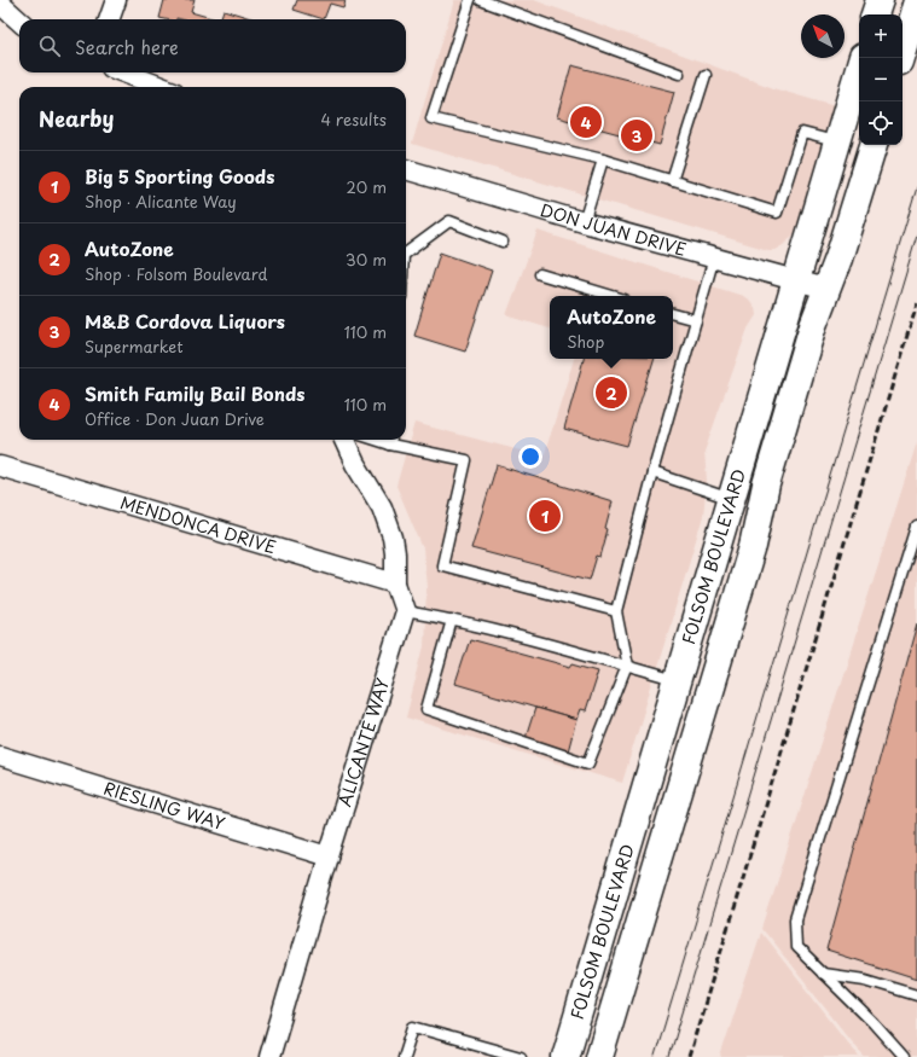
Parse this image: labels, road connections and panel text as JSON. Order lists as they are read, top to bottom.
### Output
{
  "streets": {
    "main road": ["FOLSOM BOULEVARD"],
    "street": [
      "DON JUAN DRIVE",
      "MENDONCA DRIVE",
      "ALICANTE WAY",
      "RIESLING WAY"
    ]
  },
  "crossings": [
    ["DON JUAN DRIVE", "FOLSOM BOULEVARD"],
    ["ALICANTE WAY", "RIESLING WAY"]
  ],
  "north": "top left",
  "page": {
    "map_buttons": ["+", "−"],
    "search": "Search here",
    "heading": ["Nearby", "4 results"],
    "pins": [
      "4",
      "3",
      "2",
      "1"
    ],
    "list": [
      {
        "mark": "1",
        "name": "Big 5 Sporting Goods",
        "note": "Shop · Alicante Way",
        "value": "20 m"
      },
      {
        "mark": "2",
        "name": "AutoZone",
        "note": "Shop · Folsom Boulevard",
        "value": "30 m"
      },
      {
        "mark": "3",
        "name": "M&B Cordova Liquors",
        "note": "Supermarket",
        "value": "110 m"
      },
      {
        "mark": "4",
        "name": "Smith Family Bail Bonds",
        "note": "Office · Don Juan Drive",
        "value": "110 m"
      }
    ],
    "popup": ["AutoZone", "Shop"]
  }
}
